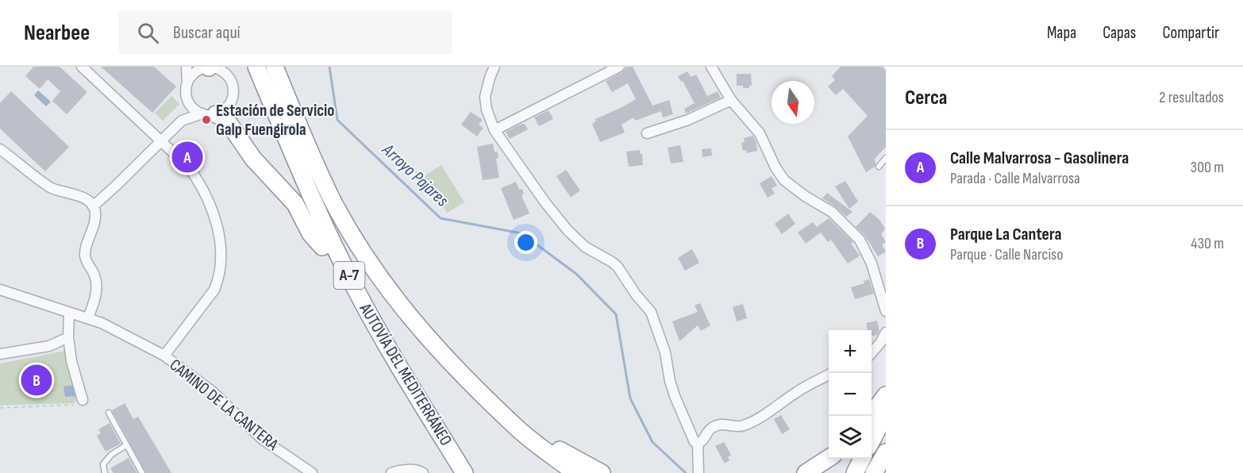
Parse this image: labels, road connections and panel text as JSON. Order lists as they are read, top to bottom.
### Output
{
  "streets": {
    "highway": ["A-7", "AUTOVÍA DEL MEDITERRÁNEO"],
    "street": ["CAMINO DE LA CANTERA"]
  },
  "water": ["Arroyo Pajares"],
  "places": ["Estación de Servicio Galp Fuengirola"],
  "north": "bottom",
  "page": {
    "header": "Nearbee",
    "search": "Buscar aquí",
    "nav": ["Mapa", "Capas", "Compartir"],
    "heading": ["Cerca", "2 resultados"],
    "list": [
      {
        "mark": "A",
        "name": "Calle Malvarrosa - Gasolinera",
        "note": "Parada · Calle Malvarrosa",
        "value": "300 m"
      },
      {
        "mark": "B",
        "name": "Parque La Cantera",
        "note": "Parque · Calle Narciso",
        "value": "430 m"
      }
    ],
    "pins": ["A", "B"],
    "map_buttons": ["+", "−"]
  }
}
